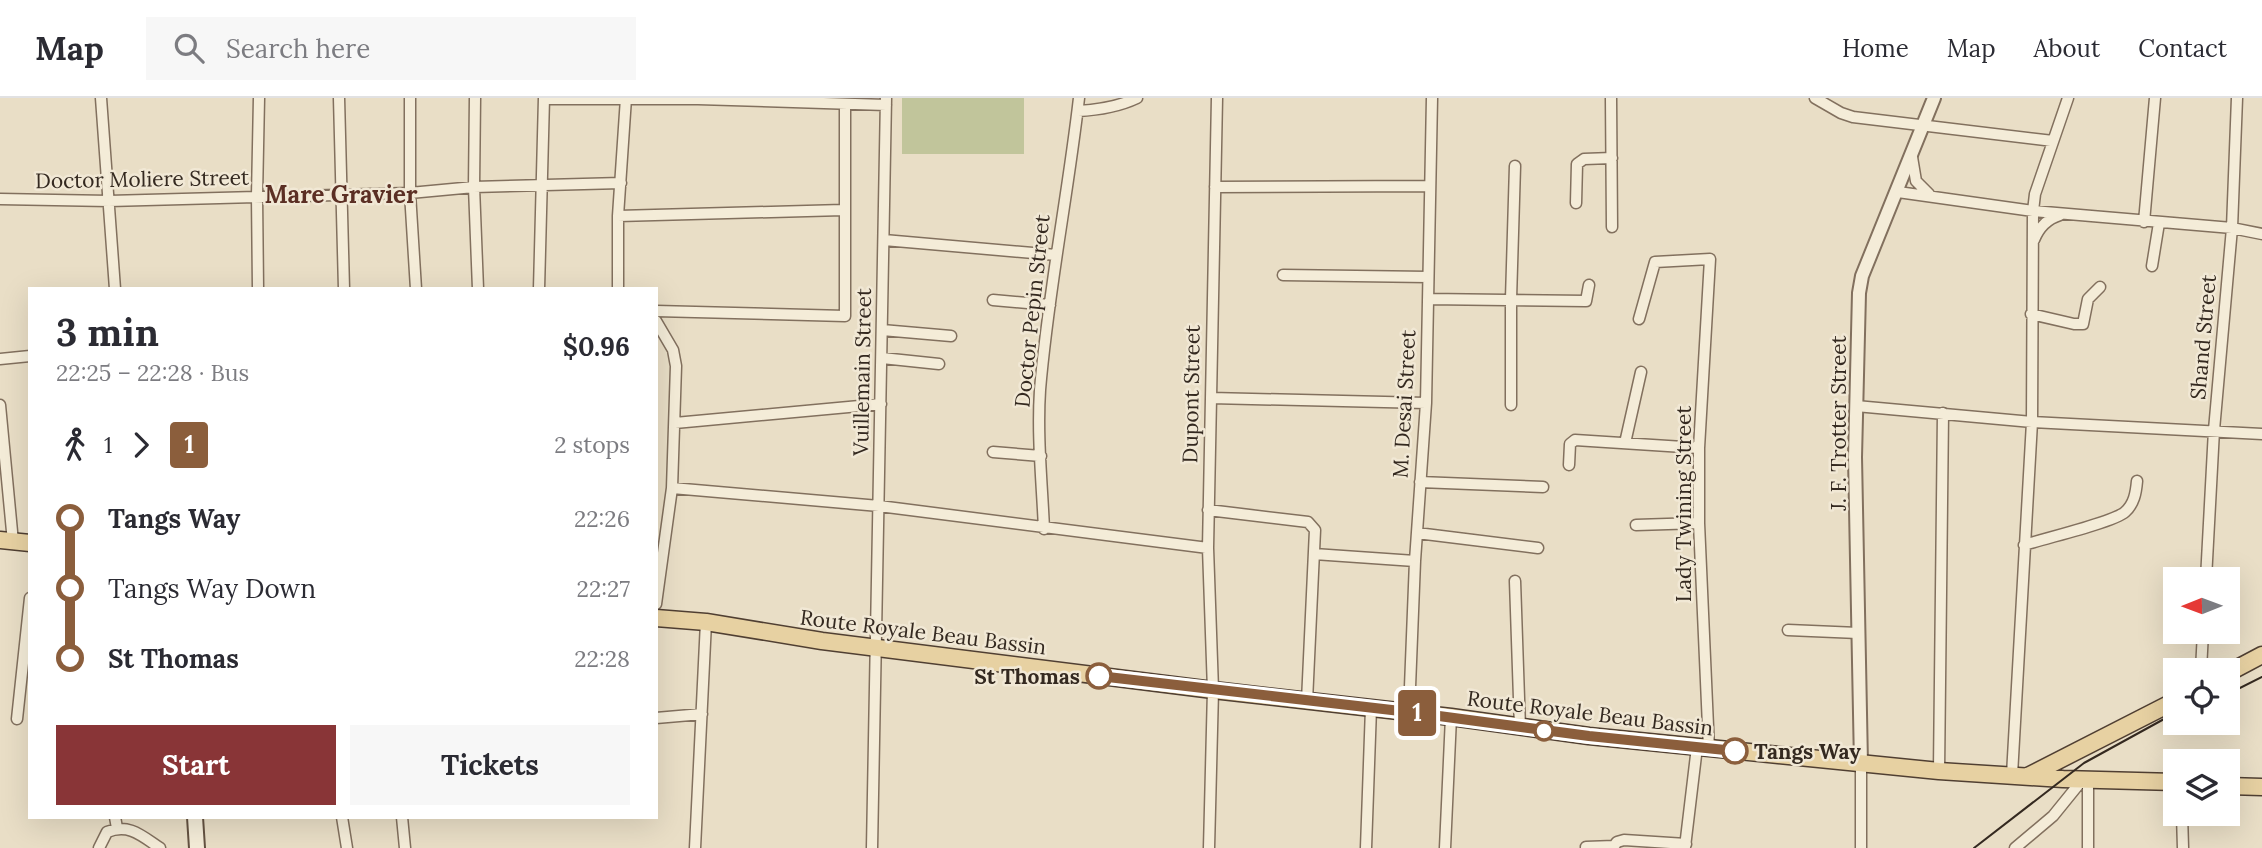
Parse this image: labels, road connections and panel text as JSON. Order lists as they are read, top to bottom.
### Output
{
  "streets": {
    "main road": ["Route Royale Beau Bassin"],
    "street": [
      "Doctor Moliere Street",
      "Doctor Pepin Street",
      "Shand Street",
      "Vuillemain Street",
      "Dupont Street",
      "M. Desai Street",
      "J. F. Trotter Street",
      "Lady Twining Street"
    ]
  },
  "crossings": [
    ["Vuillemain Street", "Route Royale Beau Bassin"],
    ["Dupont Street", "Route Royale Beau Bassin"],
    ["M. Desai Street", "Route Royale Beau Bassin"],
    ["J. F. Trotter Street", "Route Royale Beau Bassin"],
    ["Lady Twining Street", "Route Royale Beau Bassin"]
  ],
  "districts": ["Mare Gravier"],
  "places": ["St Thomas", "Tangs Way"],
  "lines": ["bus line 1"],
  "north": "left",
  "page": {
    "header": "Map",
    "search": "Search here",
    "nav": [
      "Home",
      "Map",
      "About",
      "Contact"
    ],
    "on_map": "1",
    "heading": ["3 min", "22:25 – 22:28 · Bus", "$0.96"],
    "legs": ["1", "1", "2 stops"],
    "list": [
      {
        "name": "Tangs Way",
        "value": "22:26"
      },
      {
        "name": "Tangs Way Down",
        "value": "22:27"
      },
      {
        "name": "St Thomas",
        "value": "22:28"
      }
    ],
    "buttons": ["Start", "Tickets"]
  }
}
